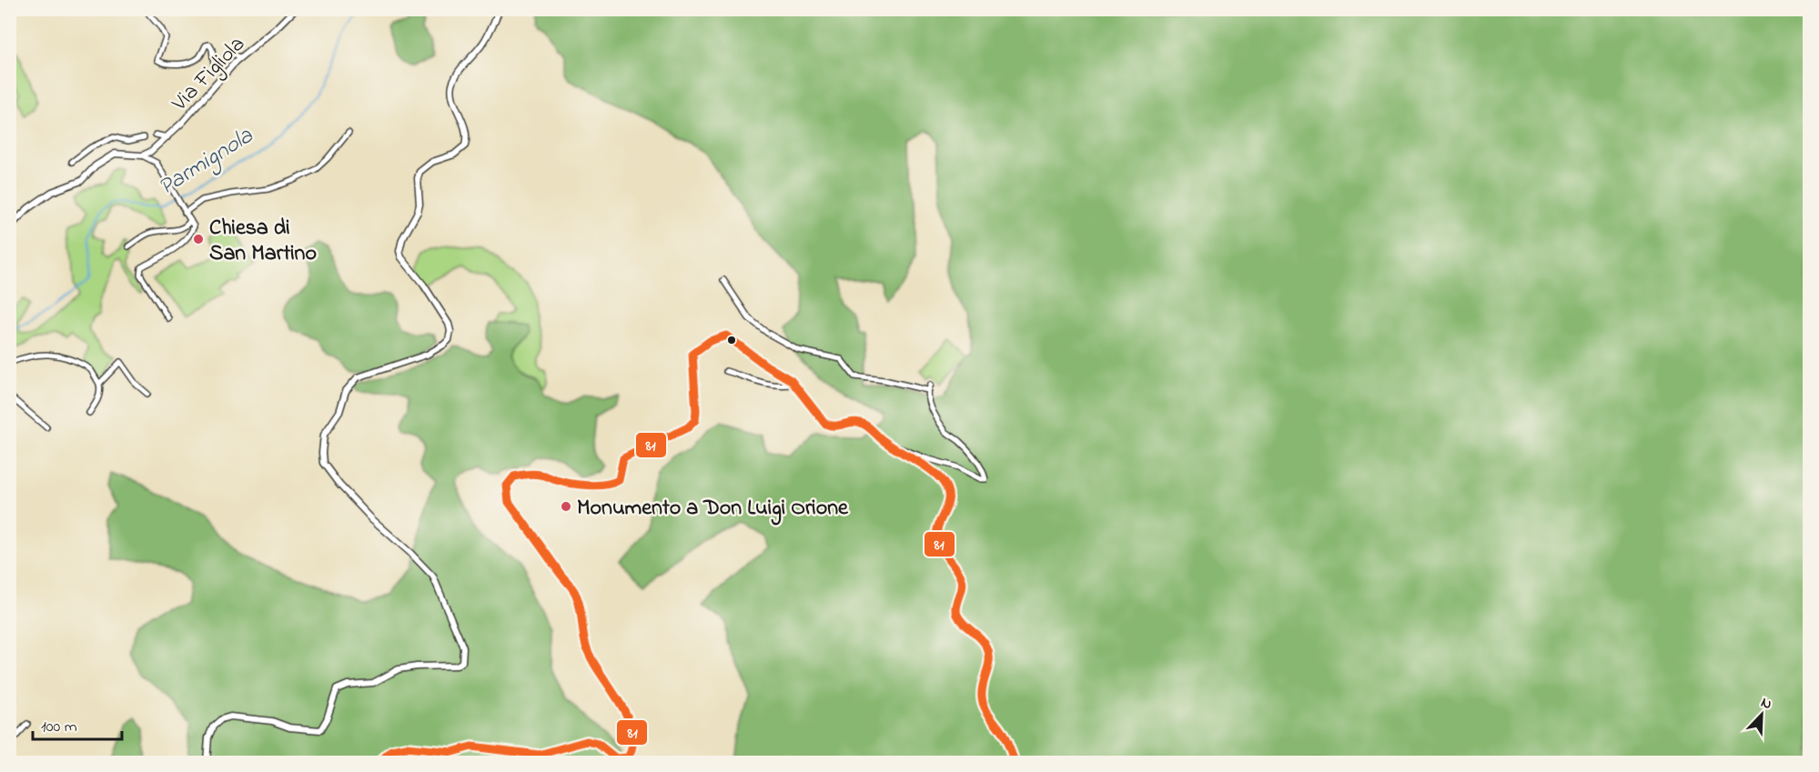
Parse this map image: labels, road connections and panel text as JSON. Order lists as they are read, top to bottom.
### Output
{
  "streets": {
    "street": ["Via Figliola"]
  },
  "water": ["Parmignola"],
  "places": ["Chiesa di San Martino", "Monumento a Don Luigi Orione"],
  "lines": ["transit line 81"],
  "scale_bar": "100 m",
  "north": "top right"
}
